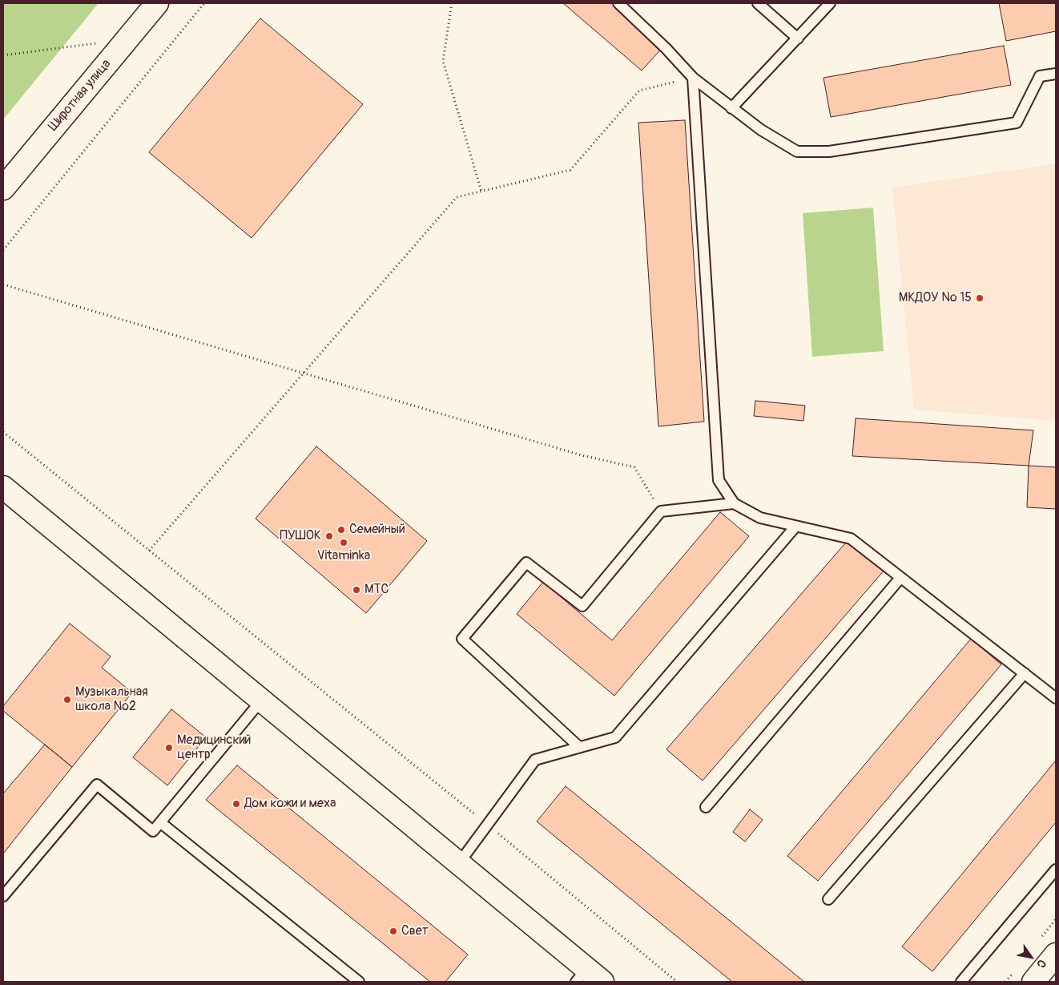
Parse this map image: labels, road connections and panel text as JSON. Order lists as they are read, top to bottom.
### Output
{
  "streets": {
    "street": ["Широтная улица"]
  },
  "places": [
    "МКДОУ № 15",
    "Семейный",
    "ПУШОК",
    "Vitaminka",
    "МТС",
    "Музыкальная школа №2",
    "Медицинский центр",
    "Дом кожи и меха",
    "Свет"
  ],
  "north": "bottom right"
}
